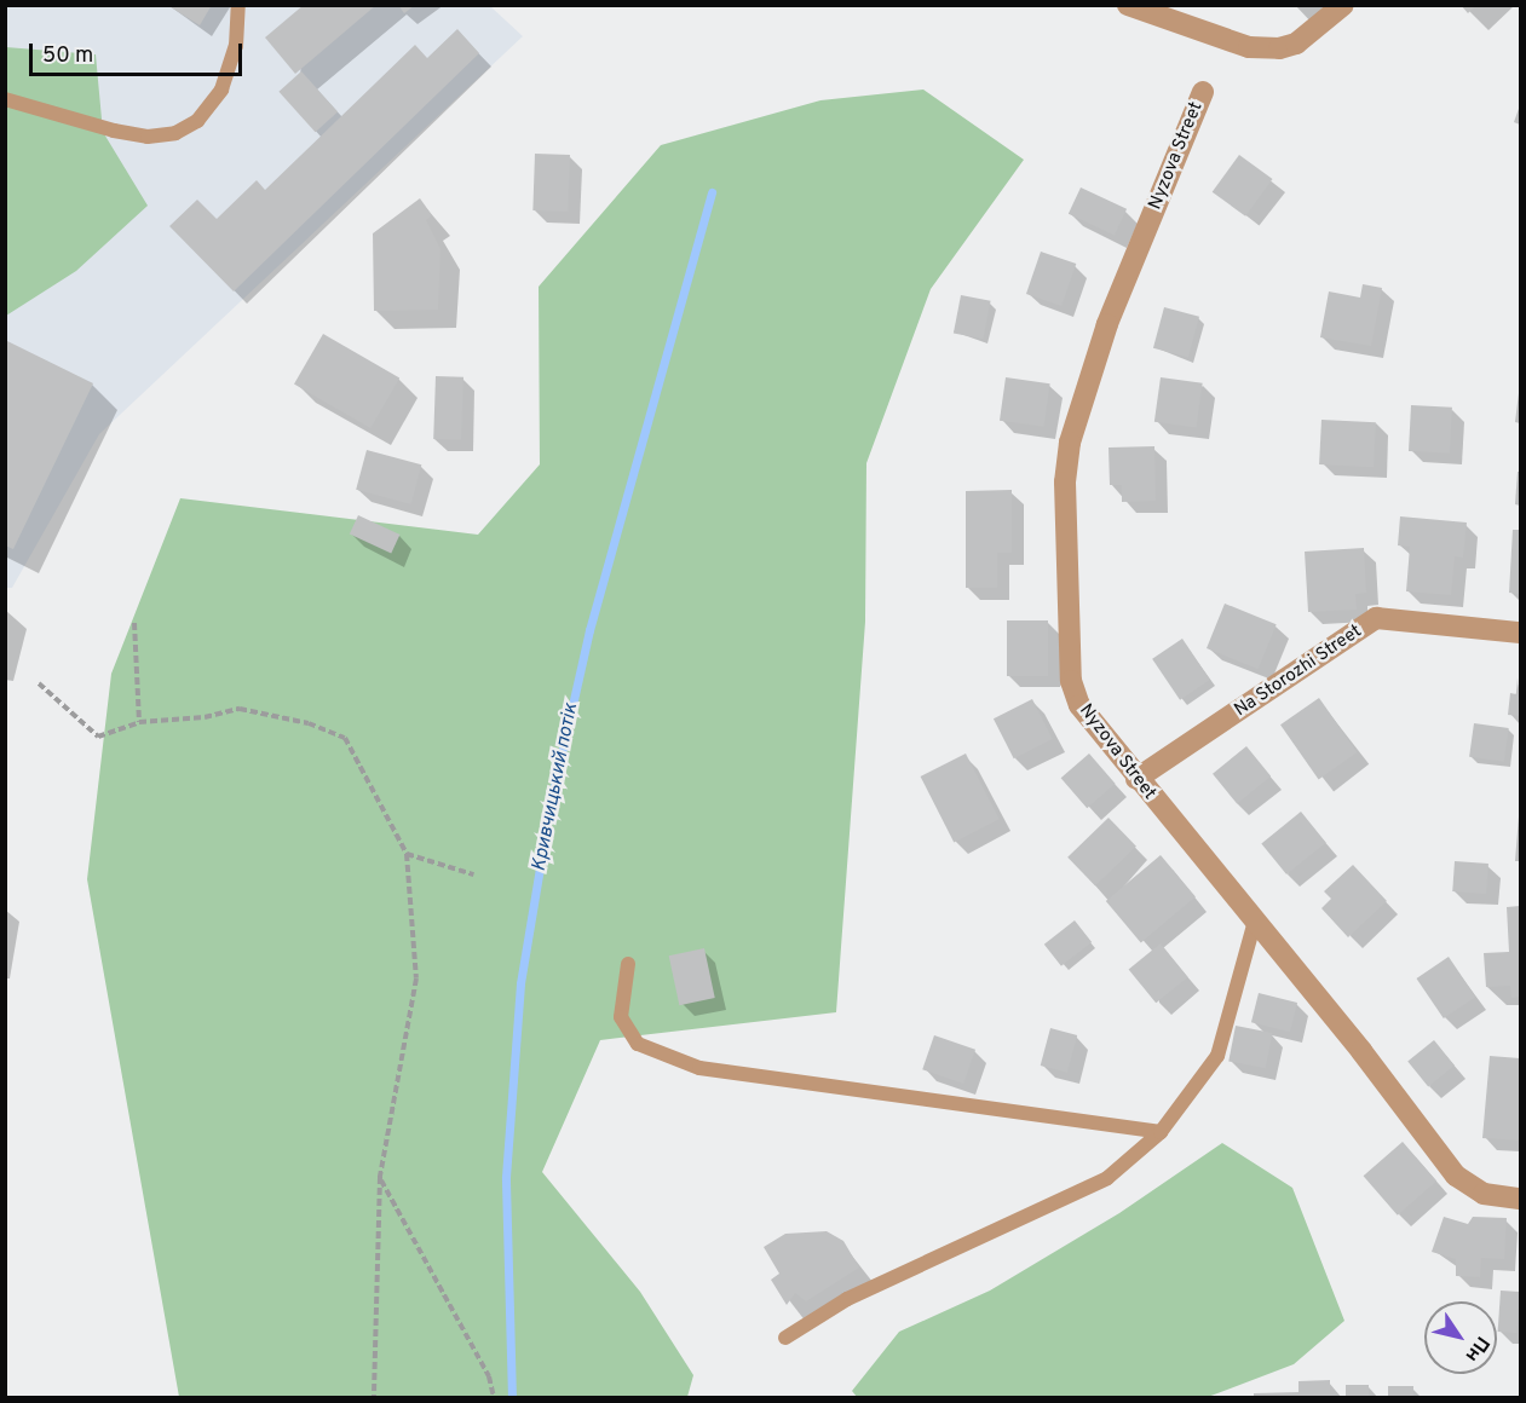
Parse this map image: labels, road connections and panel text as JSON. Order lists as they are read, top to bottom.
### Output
{
  "streets": {
    "street": ["Nyzova Street", "Na Storozhi Street"]
  },
  "crossings": [
    ["Nyzova Street", "Na Storozhi Street"]
  ],
  "water": ["Кривчицький потік"],
  "scale_bar": "50 m",
  "north": "bottom right"
}
